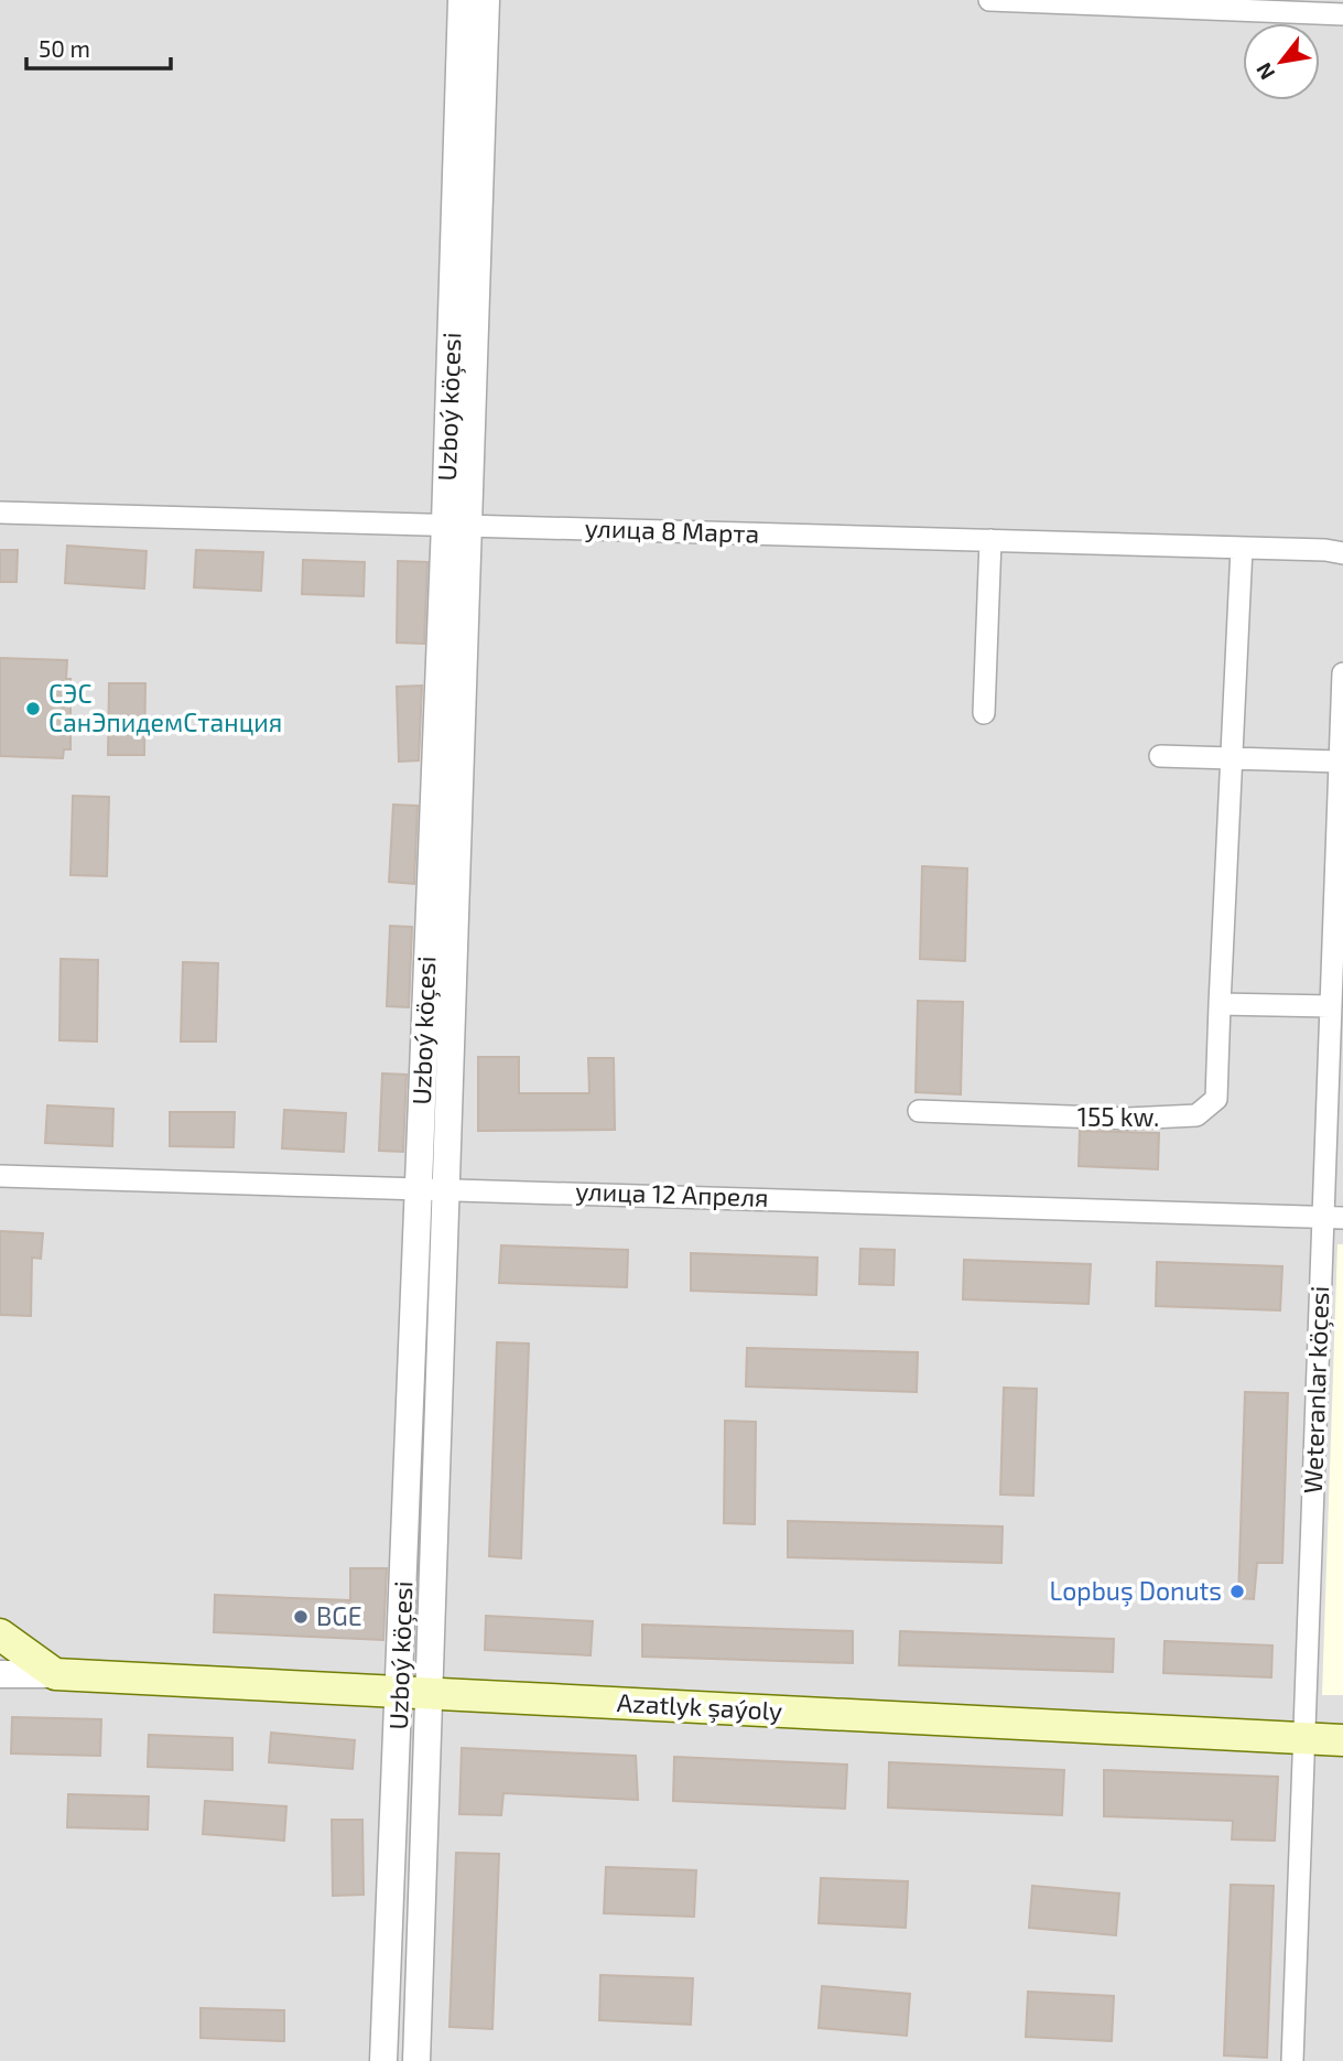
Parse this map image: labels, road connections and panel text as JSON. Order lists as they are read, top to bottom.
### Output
{
  "streets": {
    "main road": ["Azatlyk şaýoly"],
    "street": [
      "Uzboý köçesi",
      "улица 8 Марта",
      "155 kw.",
      "улица 12 Апреля",
      "Weteranlar köçesi"
    ]
  },
  "crossings": [
    ["Uzboý köçesi", "улица 8 Марта"],
    ["Uzboý köçesi", "улица 12 Апреля"],
    ["Uzboý köçesi", "Azatlyk şaýoly"],
    ["улица 8 Марта", "155 kw."],
    ["улица 12 Апреля", "Weteranlar köçesi"],
    ["Weteranlar köçesi", "Azatlyk şaýoly"]
  ],
  "places": ["СЭС СанЭпидемСтанция", "Lopbuş Donuts", "BGE"],
  "scale_bar": "50 m",
  "north": "bottom left"
}
